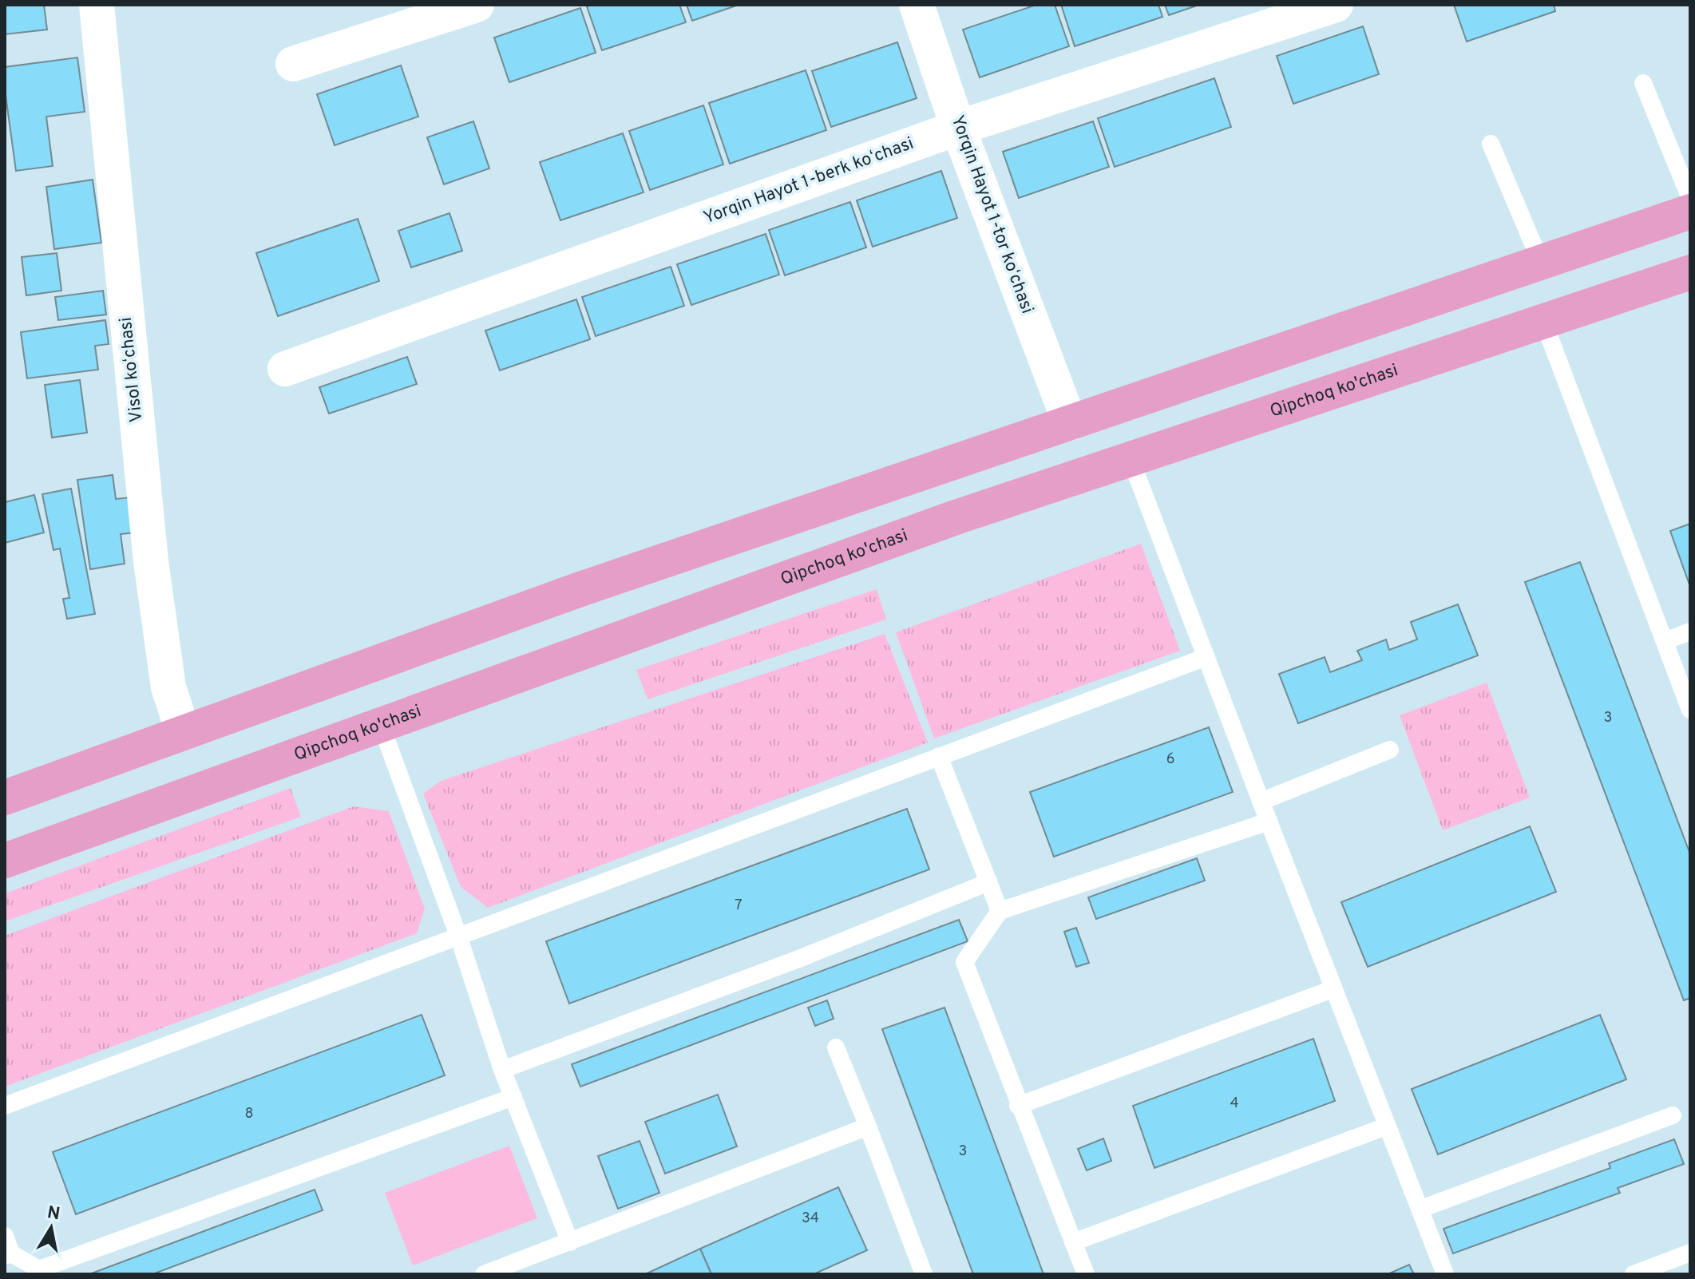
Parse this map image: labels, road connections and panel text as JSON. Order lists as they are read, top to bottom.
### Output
{
  "streets": {
    "main road": ["Qipchoq ko'chasi"],
    "street": ["Yorqin Hayot 1-berk koʻchasi", "Yorqin Hayot 1-tor koʻchasi", "Visol koʻchasi"]
  },
  "crossings": [
    ["Yorqin Hayot 1-berk koʻchasi", "Yorqin Hayot 1-tor koʻchasi"]
  ],
  "house_numbers": [
    "3",
    "6",
    "7",
    "4",
    "8",
    "3",
    "34"
  ],
  "north": "top"
}
